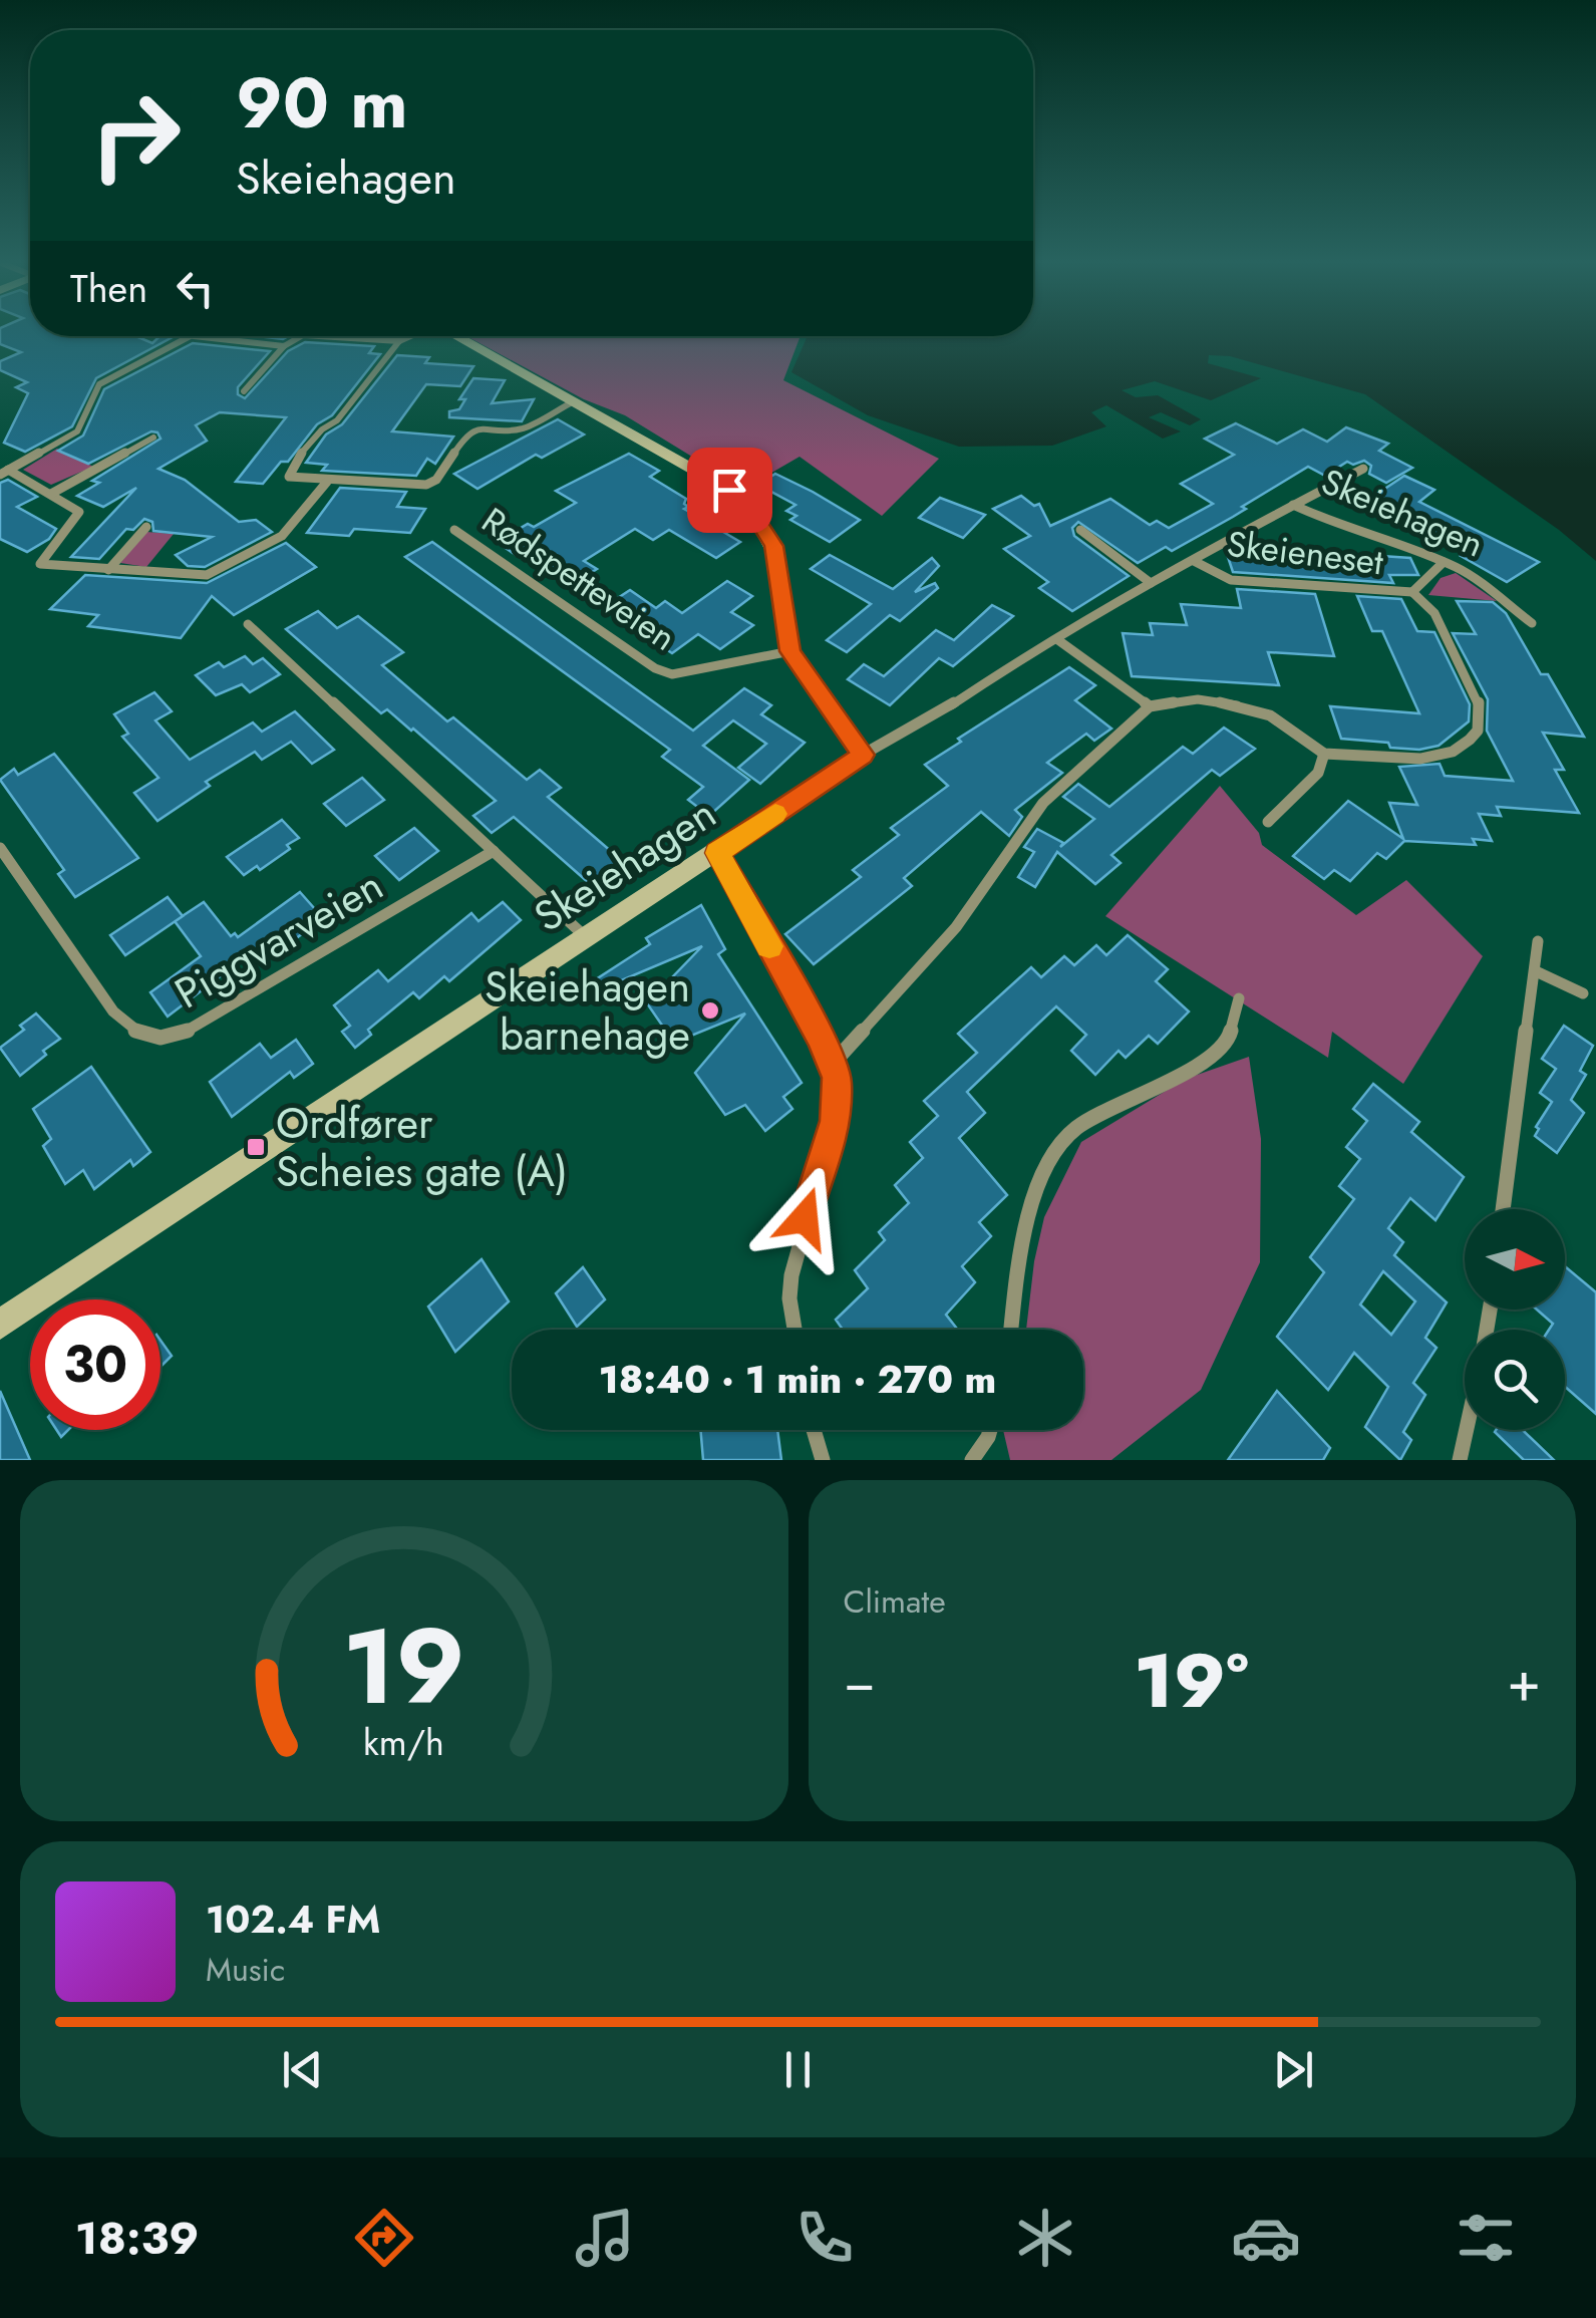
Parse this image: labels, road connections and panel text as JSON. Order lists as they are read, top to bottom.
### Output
{
  "streets": {
    "street": [
      "Skeiehagen",
      "Skeieneset",
      "Rødspetteveien",
      "Piggvarveien"
    ]
  },
  "crossings": [
    ["Skeiehagen", "Skeieneset"]
  ],
  "places": {
    "other": ["Skeiehagen barnehage"],
    "transit": ["Ordfører Scheies gate (A)"]
  },
  "north": "right",
  "page": {
    "turn": ["90 m", "Skeiehagen"],
    "then": "Then",
    "limit": "30",
    "trip": "18:40 · 1 min · 270 m",
    "tile": "Climate",
    "heat": ["−", "19°", "+"],
    "song": ["102.4 FM", "Music"],
    "tabs": "18:39",
    "gauge": ["19", "km/h"]
  }
}
